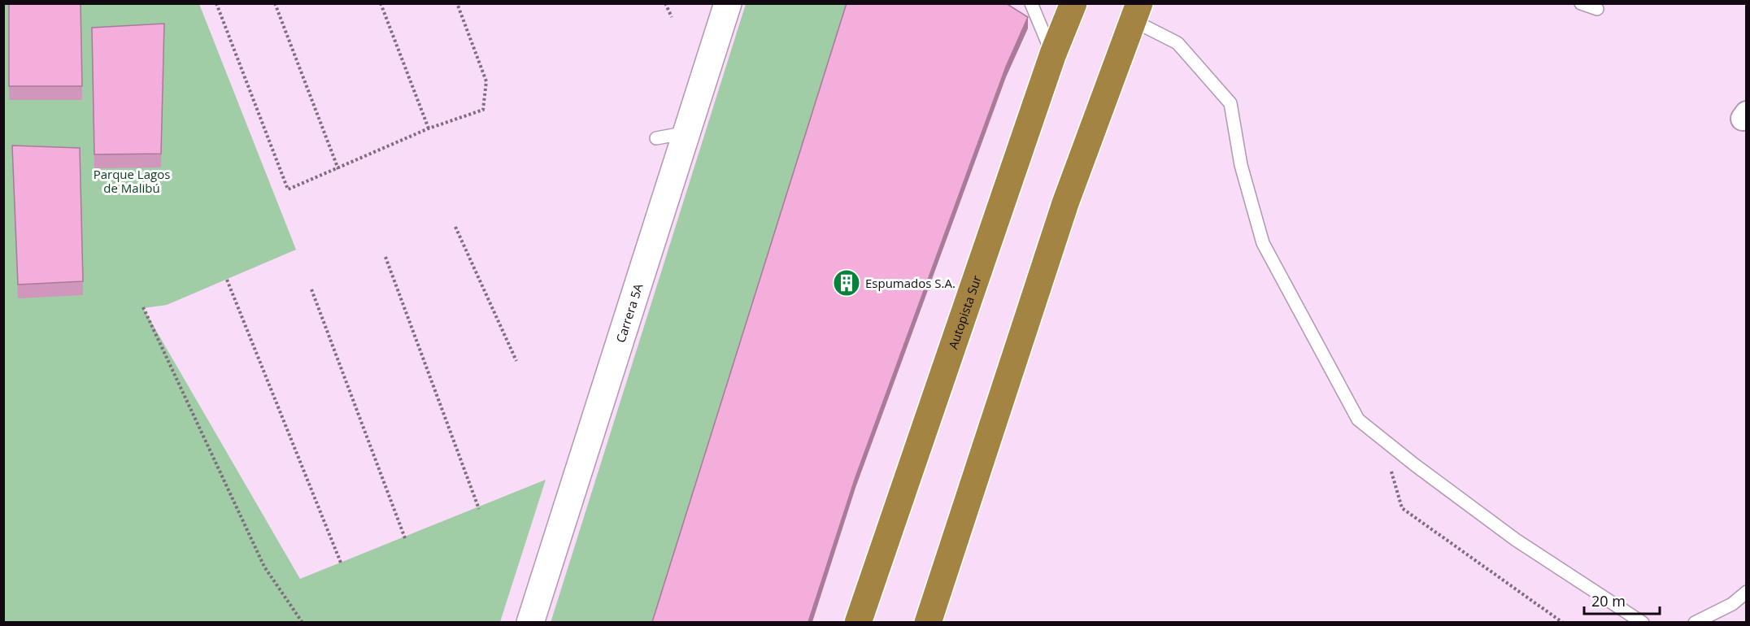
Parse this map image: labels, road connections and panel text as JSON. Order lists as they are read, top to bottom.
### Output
{
  "streets": {
    "highway": ["Autopista Sur"],
    "main road": ["Carrera 5A"]
  },
  "parks": ["Parque Lagos de Malibú"],
  "places": {
    "building": ["Espumados S.A."]
  },
  "scale_bar": "20 m"
}
